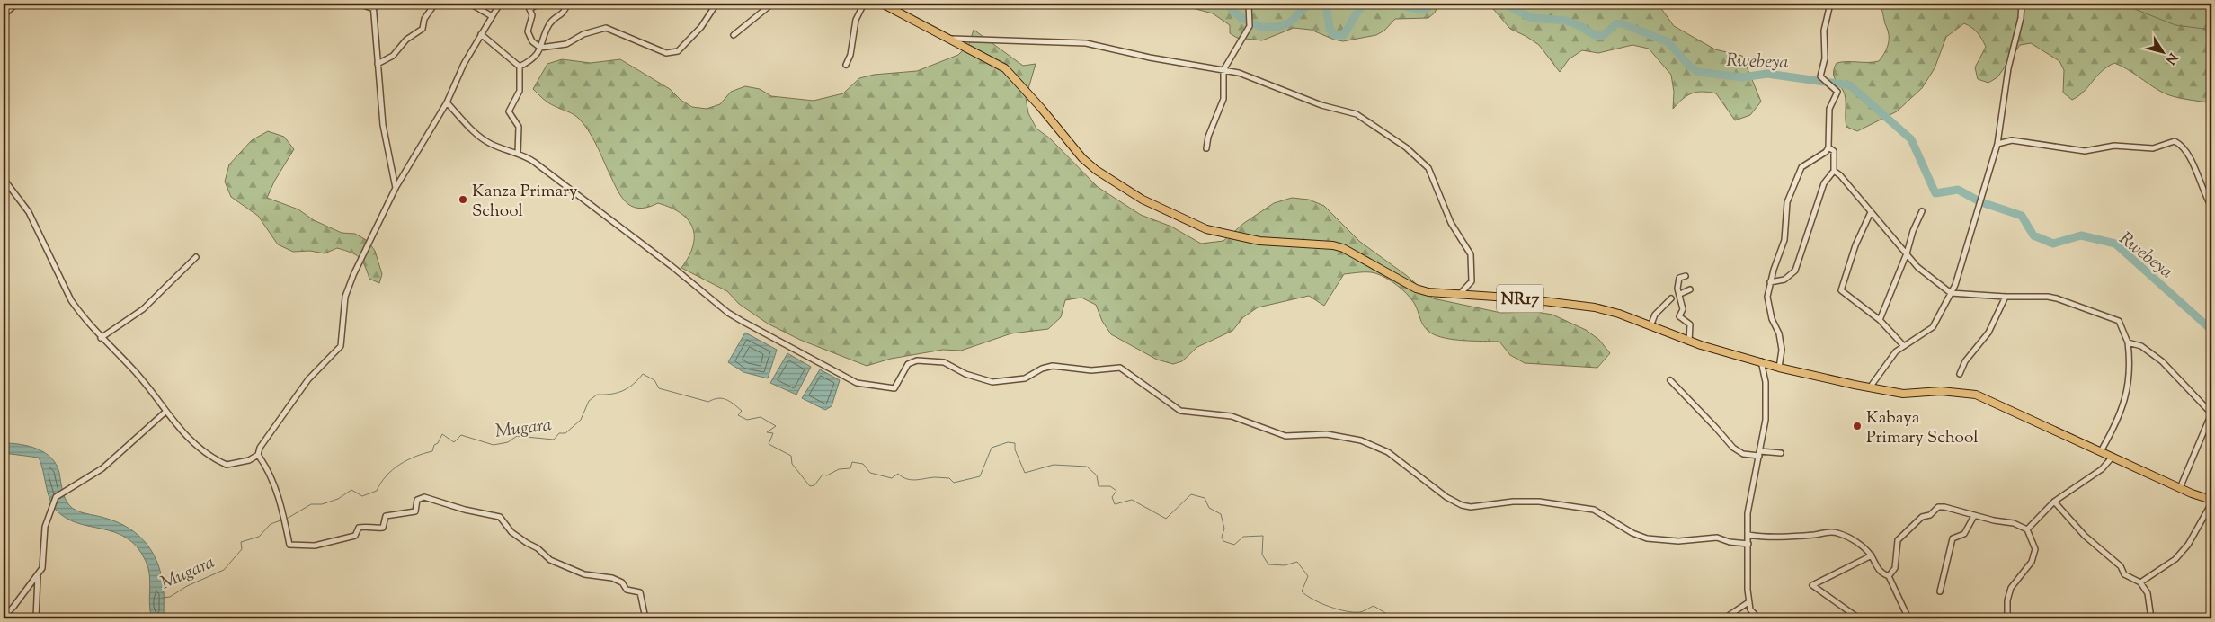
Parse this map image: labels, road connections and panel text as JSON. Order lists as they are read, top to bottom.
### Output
{
  "streets": {
    "main road": ["NR17"]
  },
  "water": ["Rwebeya", "Mugara"],
  "places": ["Kanza Primary School", "Kabaya Primary School"],
  "north": "bottom right"
}
